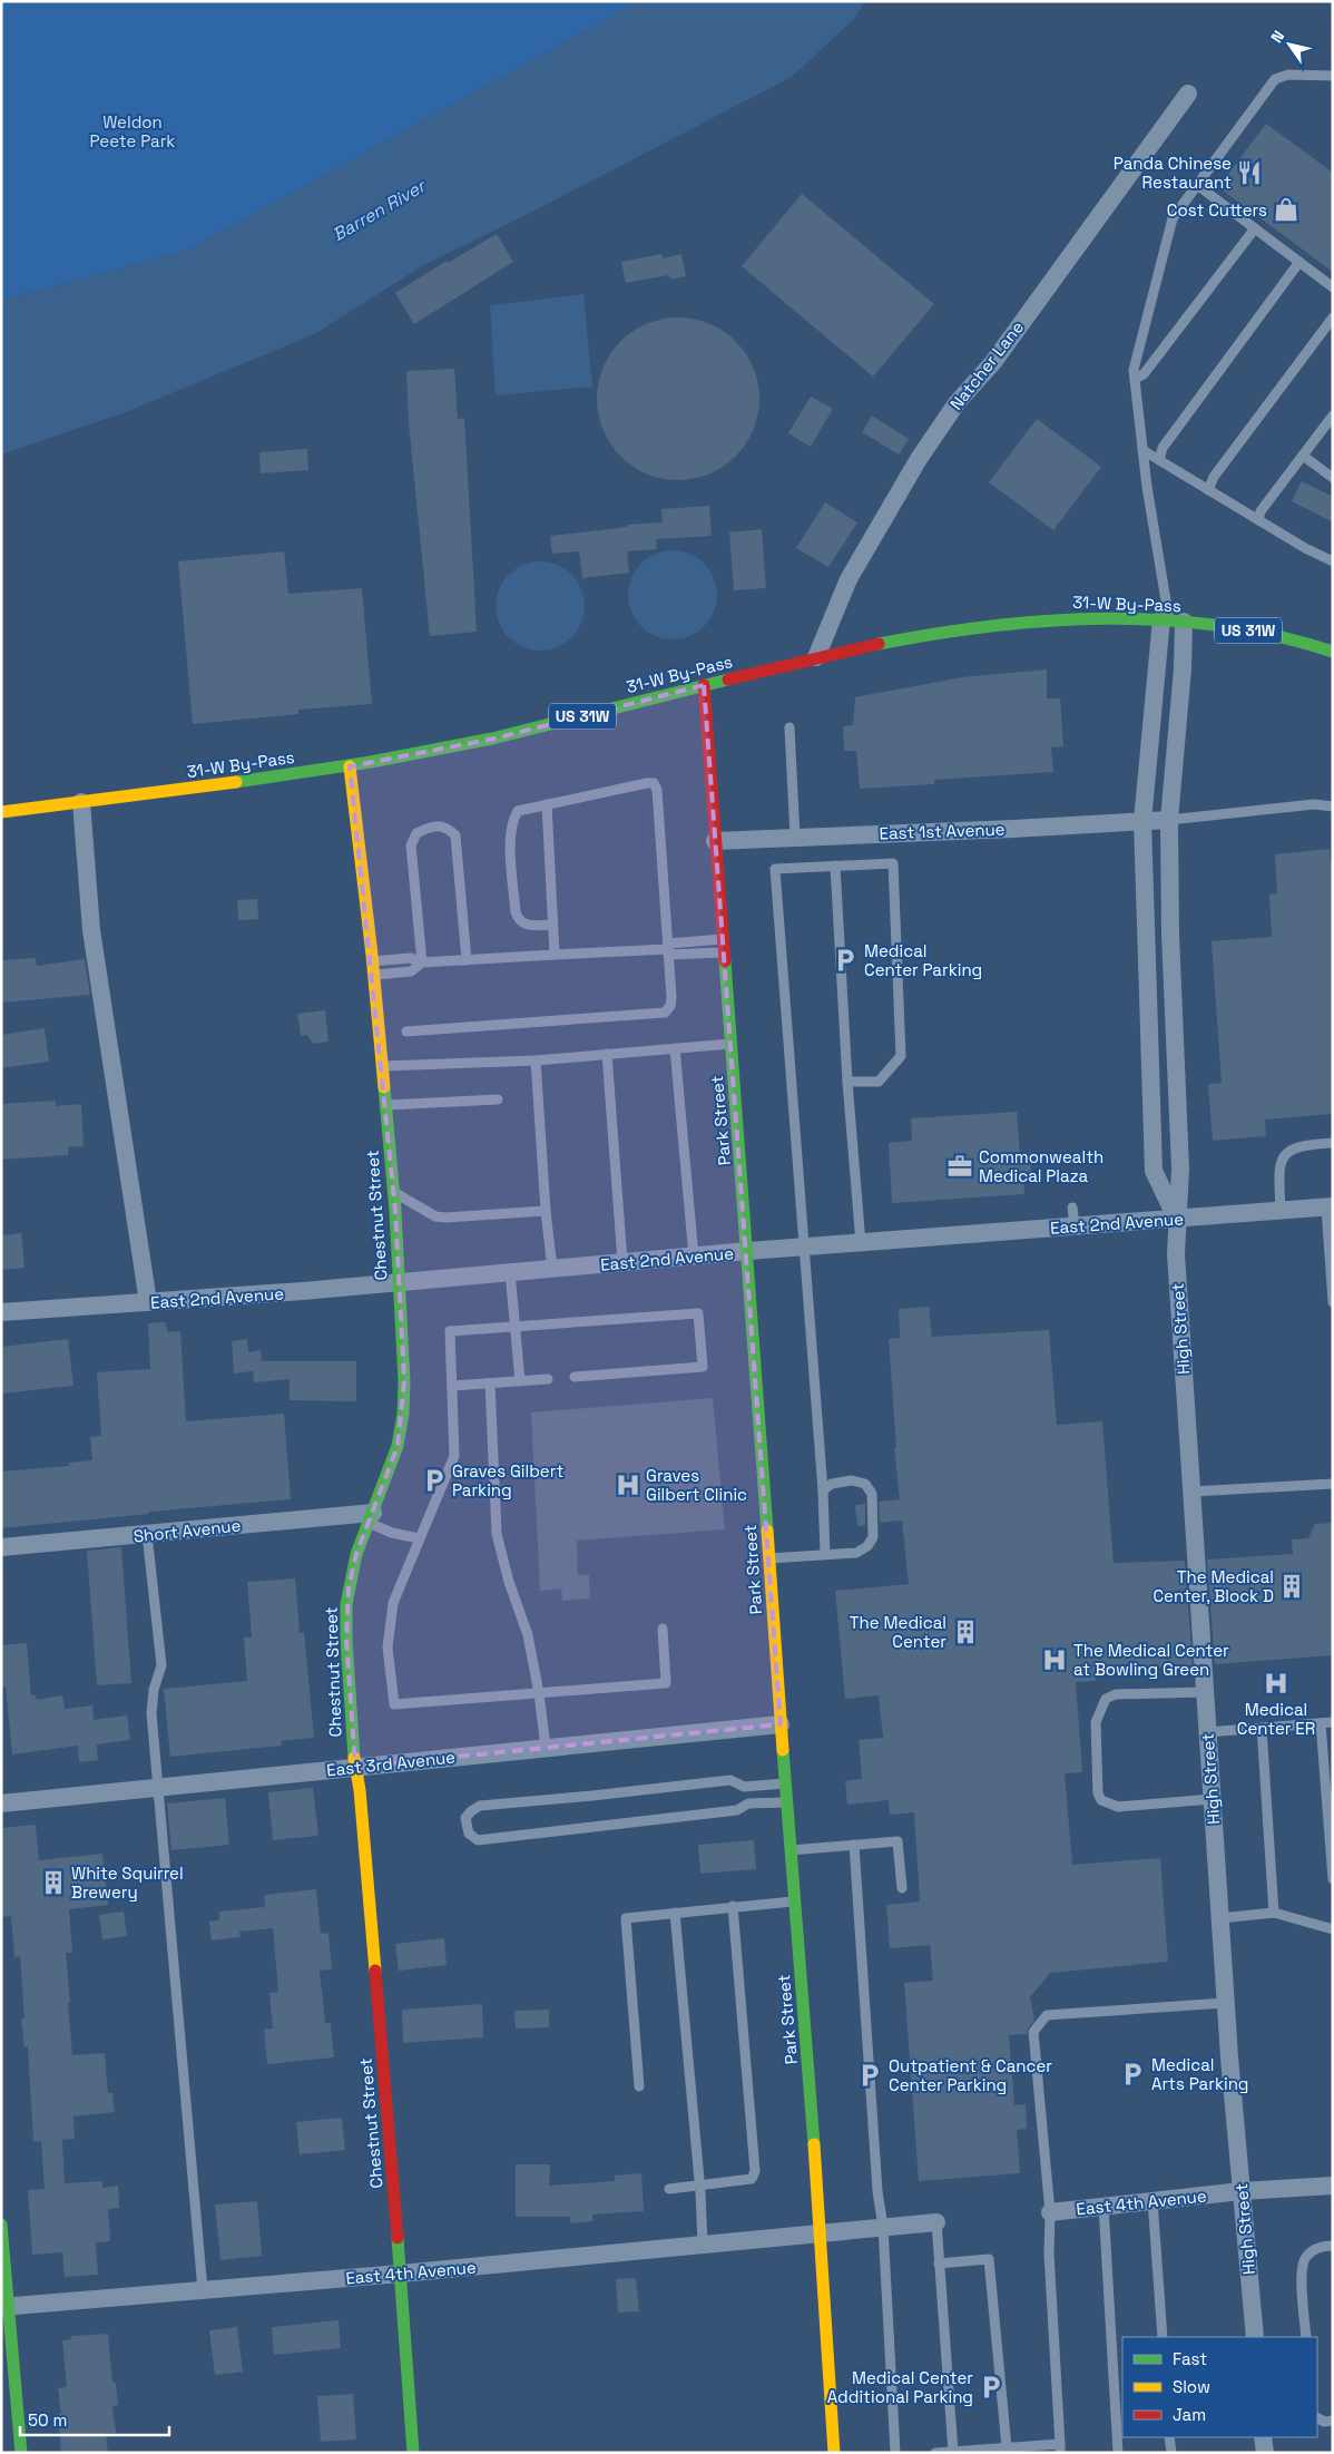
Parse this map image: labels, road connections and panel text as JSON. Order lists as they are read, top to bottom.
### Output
{
  "streets": {
    "street": [
      "Natcher Lane",
      "31-W By-Pass",
      "US 31W",
      "East 1st Avenue",
      "Park Street",
      "Chestnut Street",
      "East 2nd Avenue",
      "High Street",
      "Short Avenue",
      "East 3rd Avenue",
      "East 4th Avenue"
    ]
  },
  "crossings": [
    ["Natcher Lane", "31-W By-Pass"],
    ["31-W By-Pass", "Park Street"],
    ["31-W By-Pass", "Chestnut Street"],
    ["31-W By-Pass", "High Street"],
    ["East 1st Avenue", "Park Street"],
    ["East 1st Avenue", "High Street"],
    ["Park Street", "East 2nd Avenue"],
    ["Park Street", "East 3rd Avenue"],
    ["Park Street", "East 4th Avenue"],
    ["Chestnut Street", "East 2nd Avenue"],
    ["Chestnut Street", "Short Avenue"],
    ["Chestnut Street", "East 3rd Avenue"],
    ["Chestnut Street", "East 4th Avenue"],
    ["East 2nd Avenue", "High Street"],
    ["High Street", "East 4th Avenue"]
  ],
  "water": ["Barren River"],
  "parks": ["Weldon Peete Park"],
  "places": {
    "restaurant": ["Panda Chinese Restaurant"],
    "shop": ["Cost Cutters"],
    "parking": [
      "Medical Center Parking",
      "Graves Gilbert Parking",
      "Medical Arts Parking",
      "Outpatient & Cancer Center Parking",
      "Medical Center Additional Parking"
    ],
    "office": ["Commonwealth Medical Plaza"],
    "hospital": ["Graves Gilbert Clinic", "The Medical Center at Bowling Green", "Medical Center ER"],
    "building": ["The Medical Center, Block D", "The Medical Center", "White Squirrel Brewery"]
  },
  "legend": ["Fast", "Slow", "Jam"],
  "scale_bar": "50 m",
  "north": "top left"
}
